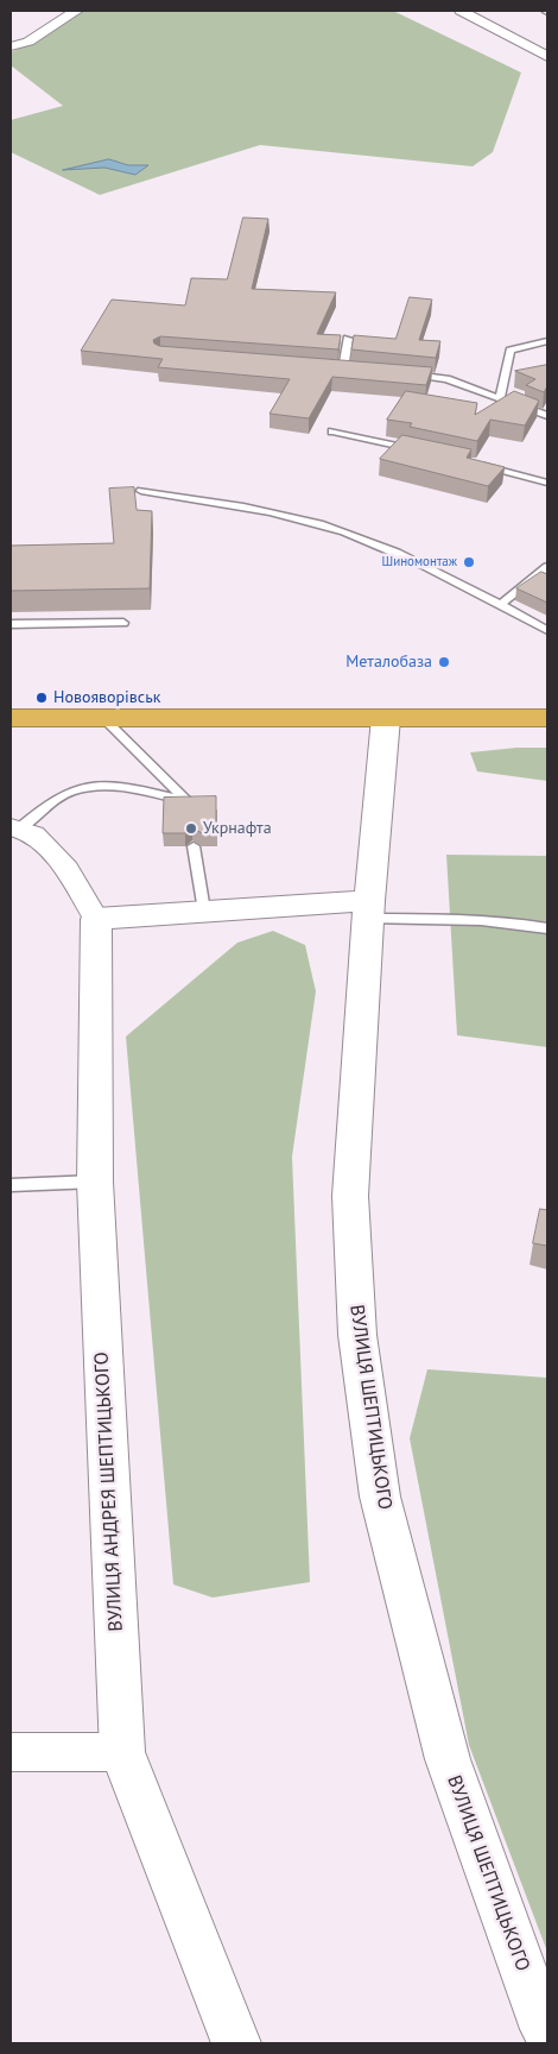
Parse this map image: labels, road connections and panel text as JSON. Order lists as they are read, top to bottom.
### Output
{
  "streets": {
    "street": ["ВУЛИЦЯ ШЕПТИЦЬКОГО", "ВУЛИЦЯ АНДРЕЯ ШЕПТИЦЬКОГО"]
  },
  "places": [
    "Шиномонтаж",
    "Металобаза",
    "Новояворівськ",
    "Укрнафта"
  ]
}
